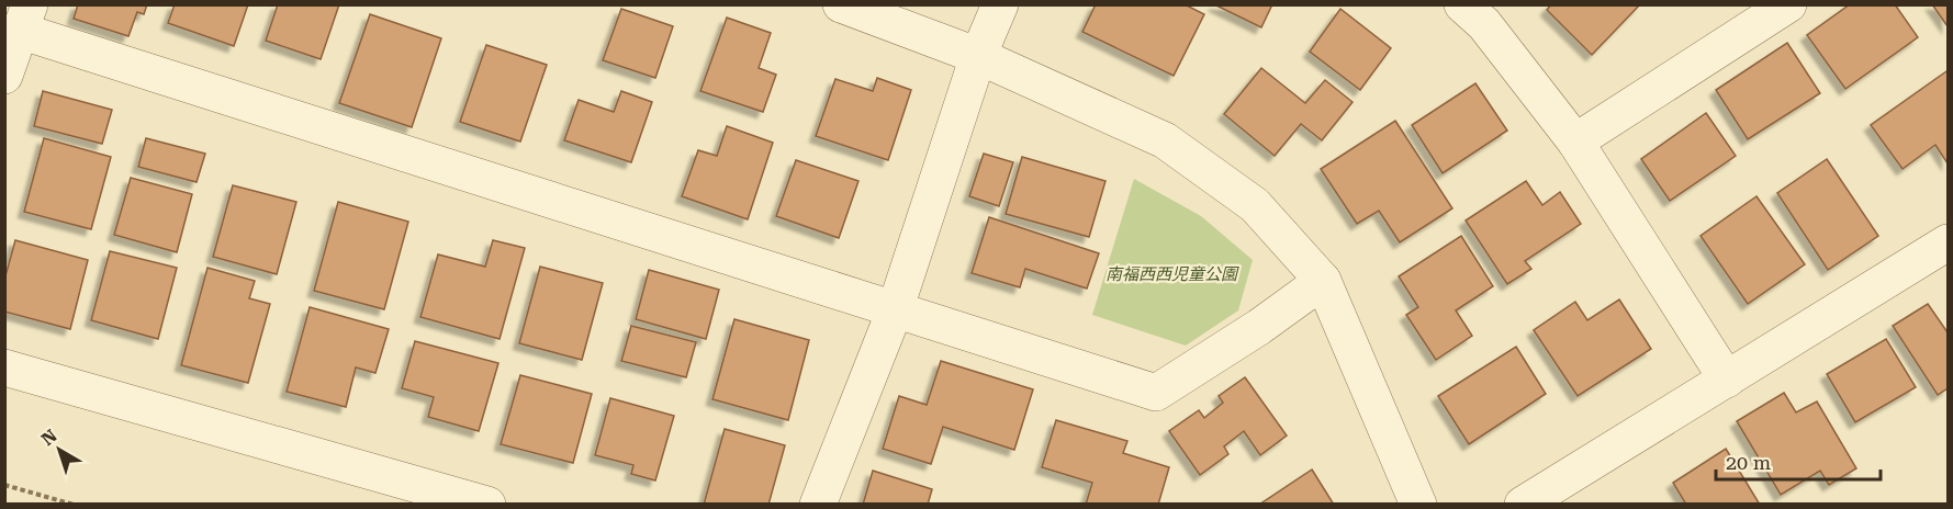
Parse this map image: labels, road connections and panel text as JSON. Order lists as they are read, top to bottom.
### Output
{
  "parks": ["南福西西児童公園"],
  "scale_bar": "20 m",
  "north": "top left"
}
